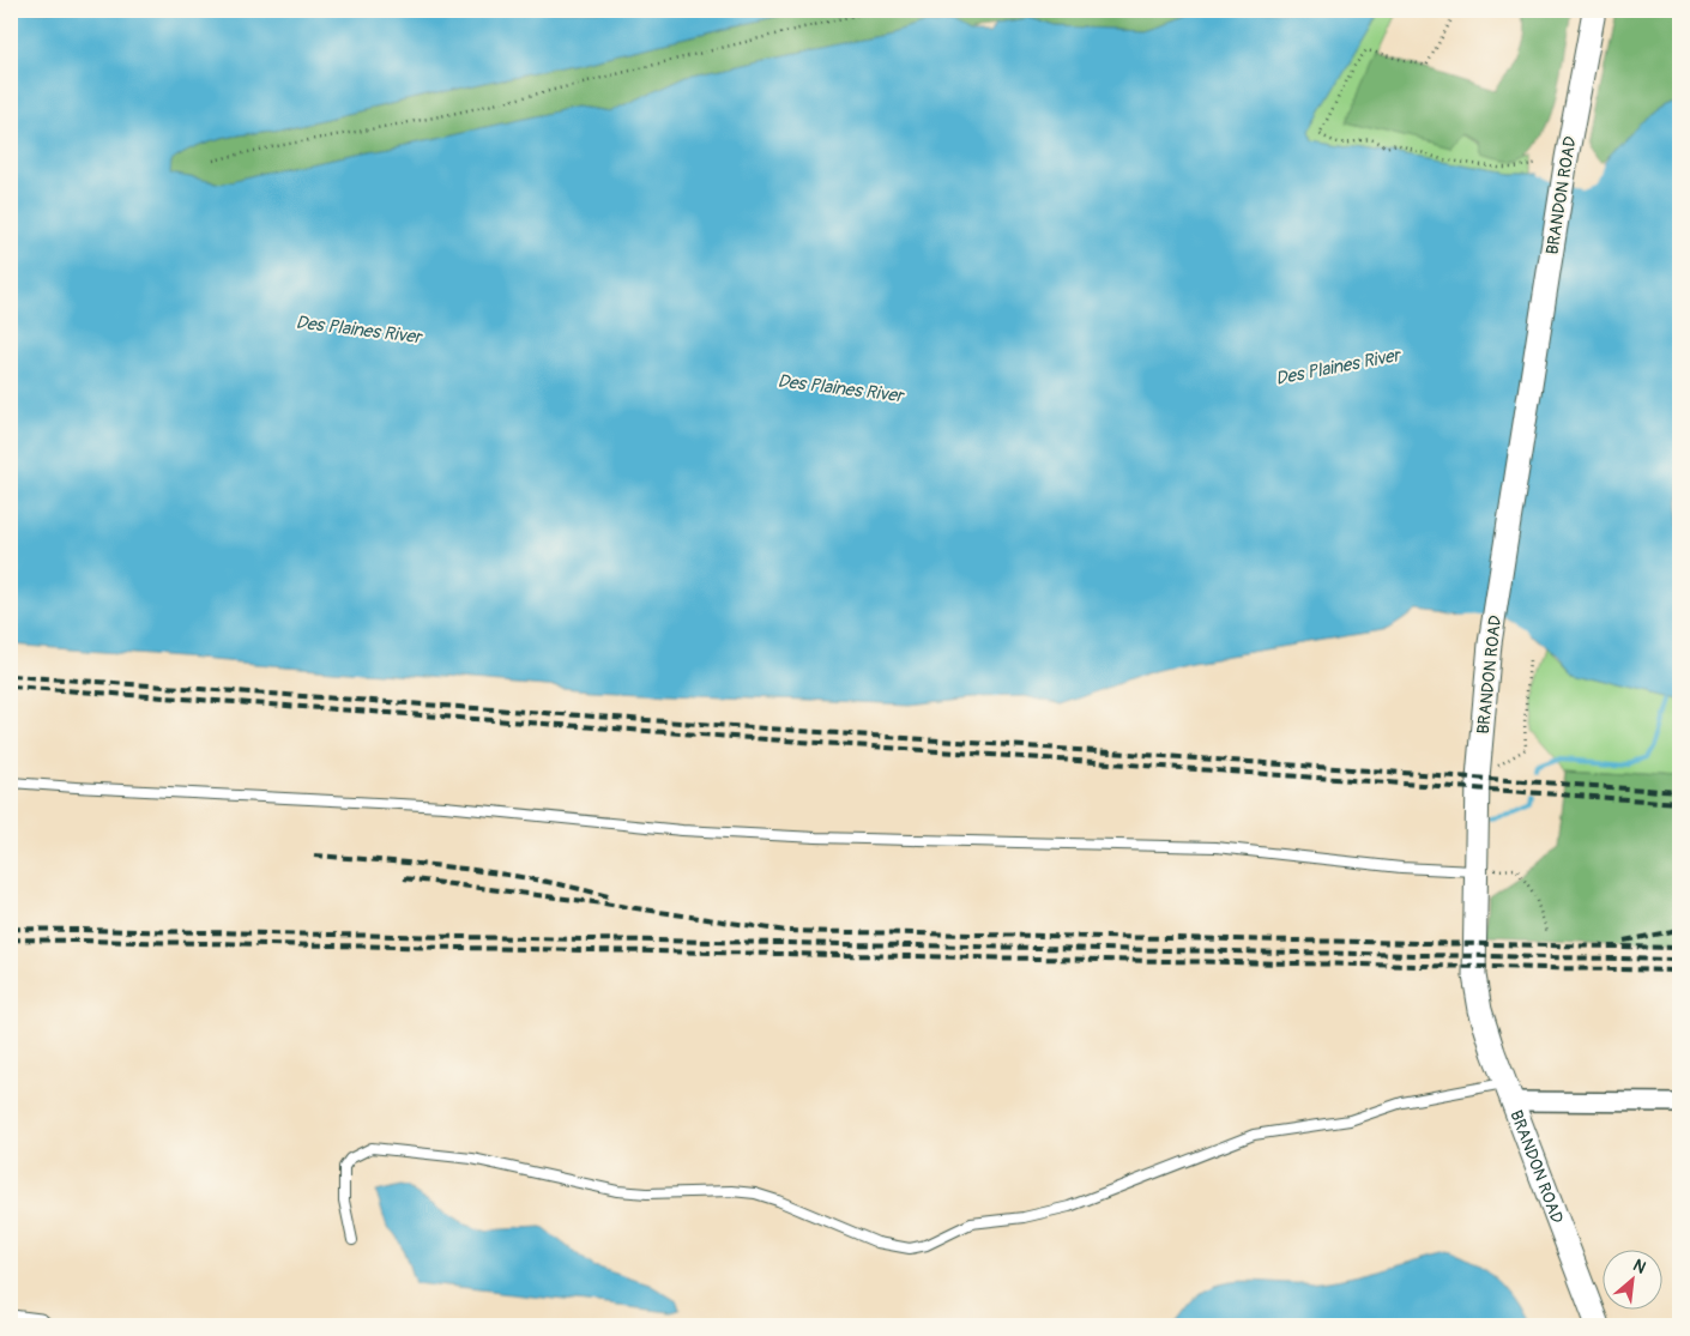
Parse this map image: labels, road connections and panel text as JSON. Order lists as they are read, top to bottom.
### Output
{
  "streets": {
    "street": ["BRANDON ROAD"]
  },
  "water": ["Des Plaines River"],
  "north": "top right"
}
